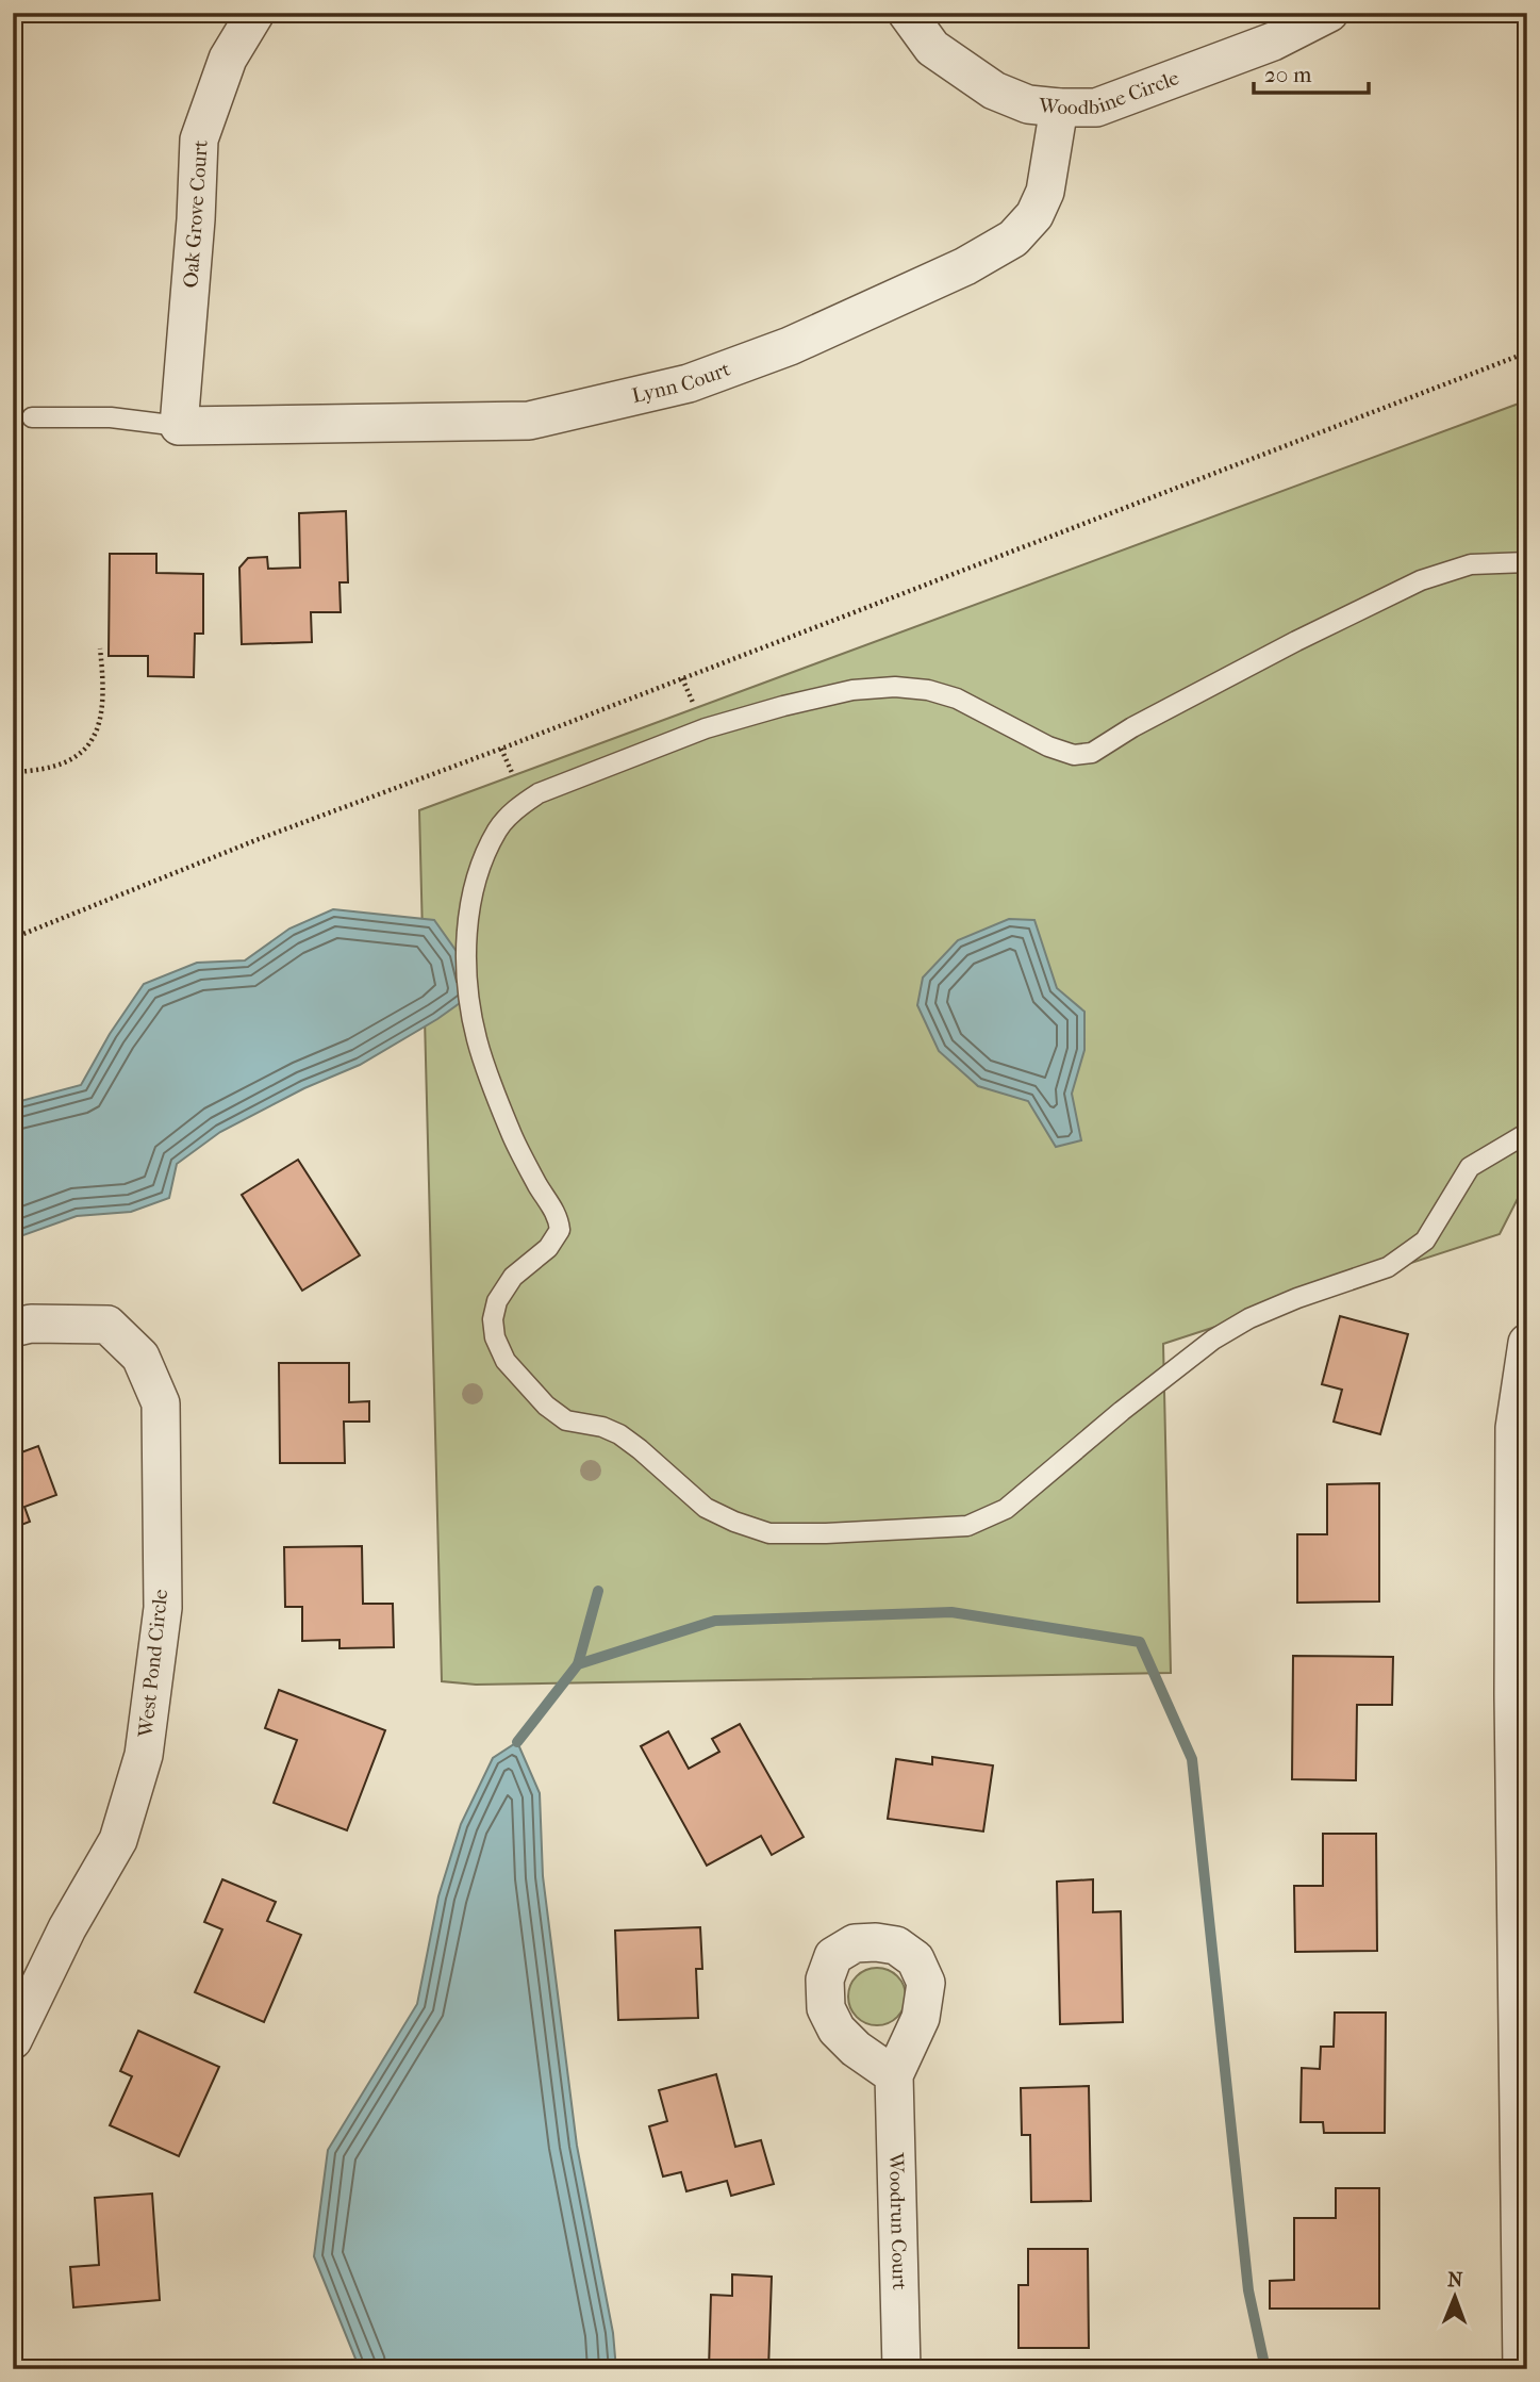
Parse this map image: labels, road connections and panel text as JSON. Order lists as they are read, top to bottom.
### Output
{
  "streets": {
    "street": [
      "Woodbine Circle",
      "Oak Grove Court",
      "Lynn Court",
      "West Pond Circle",
      "Woodrun Court"
    ]
  },
  "crossings": [
    ["Woodbine Circle", "Lynn Court"],
    ["Oak Grove Court", "Lynn Court"]
  ],
  "scale_bar": "20 m",
  "north": "top"
}
